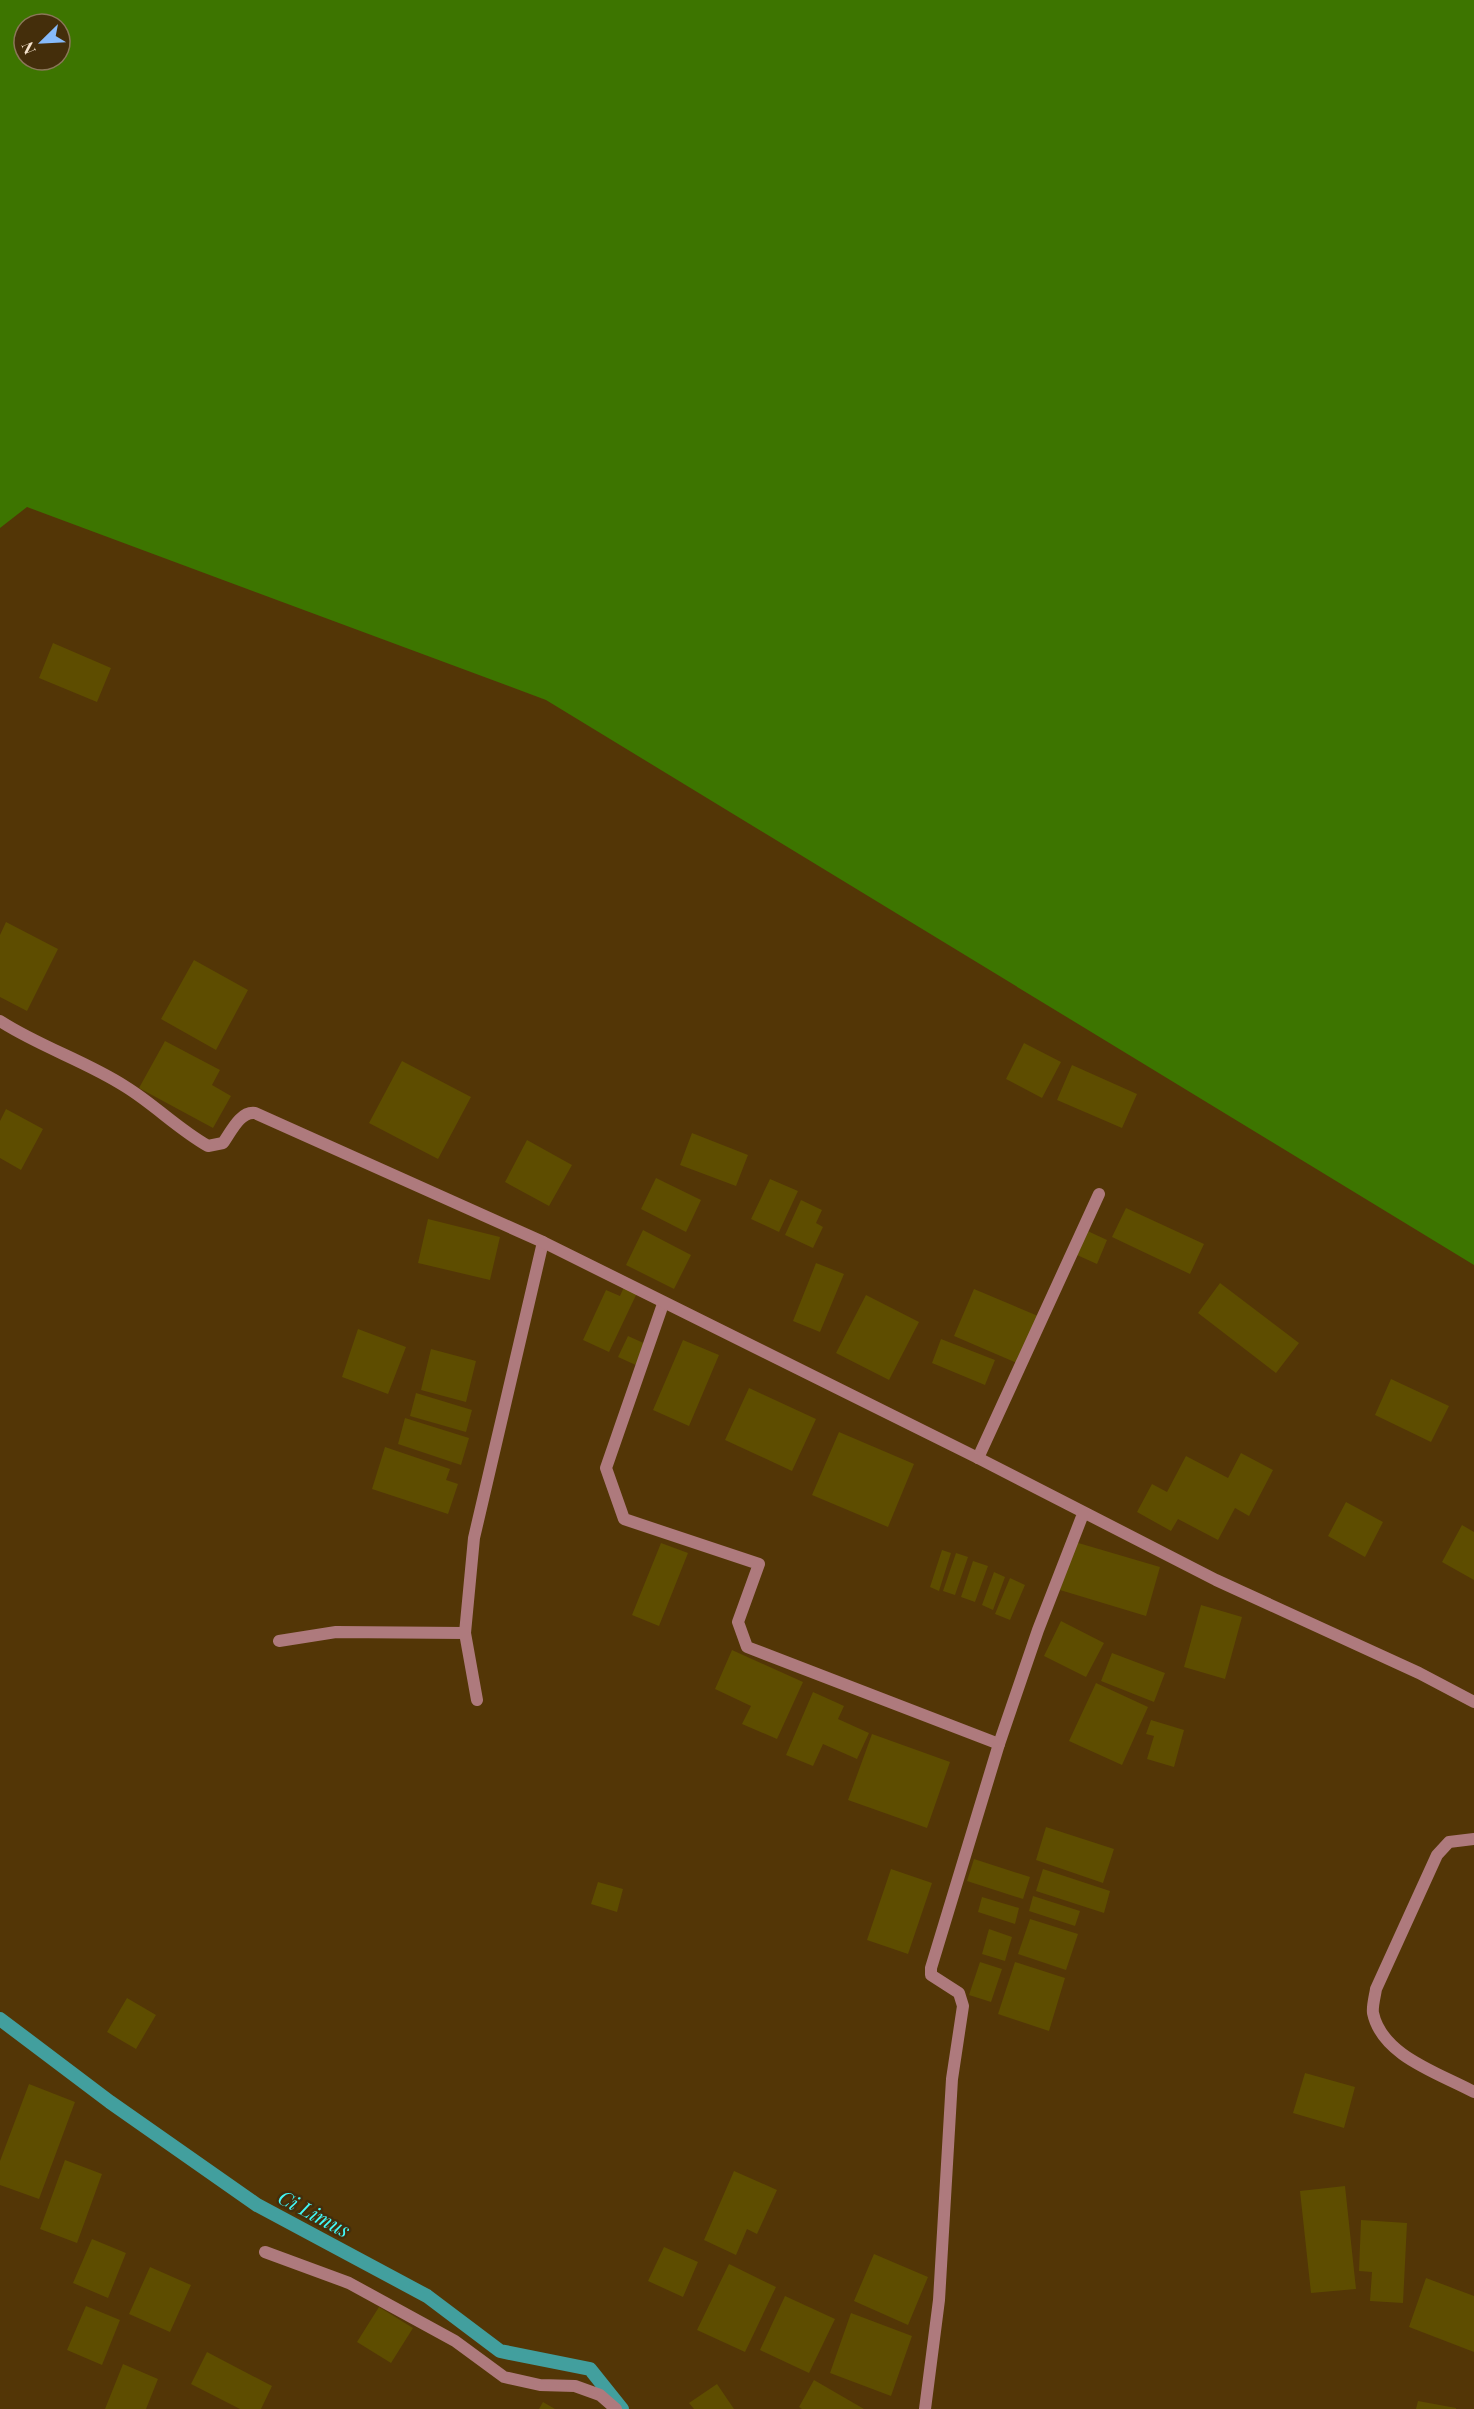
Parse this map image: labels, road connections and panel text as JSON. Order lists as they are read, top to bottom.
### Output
{
  "water": ["Ci Limus"],
  "north": "bottom left"
}
